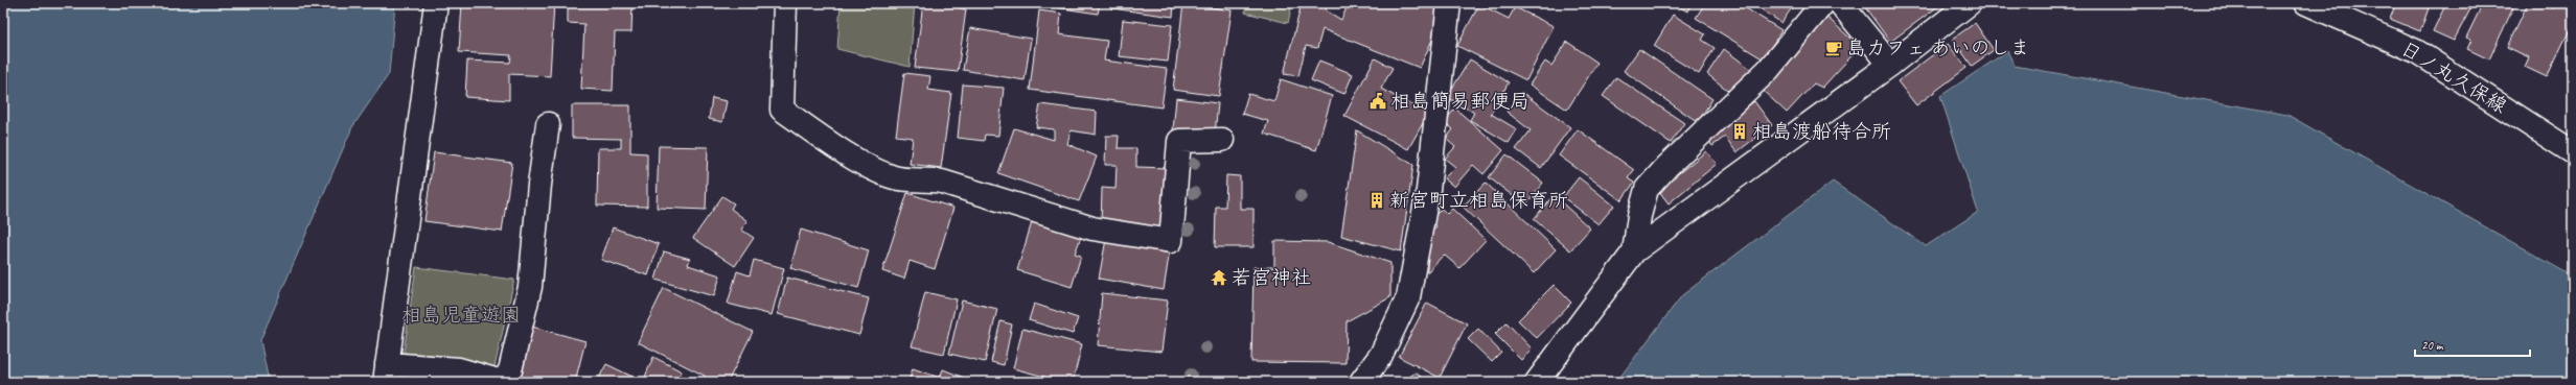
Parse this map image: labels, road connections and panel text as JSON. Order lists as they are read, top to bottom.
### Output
{
  "streets": {
    "street": ["日ノ丸久保線"]
  },
  "parks": ["相島児童遊園"],
  "places": {
    "cafe": ["島カフェ あいのしま"],
    "public building": ["相島簡易郵便局"],
    "building": ["相島渡船待合所", "新宮町立相島保育所"],
    "temple": ["若宮神社"]
  },
  "scale_bar": "20 m"
}
